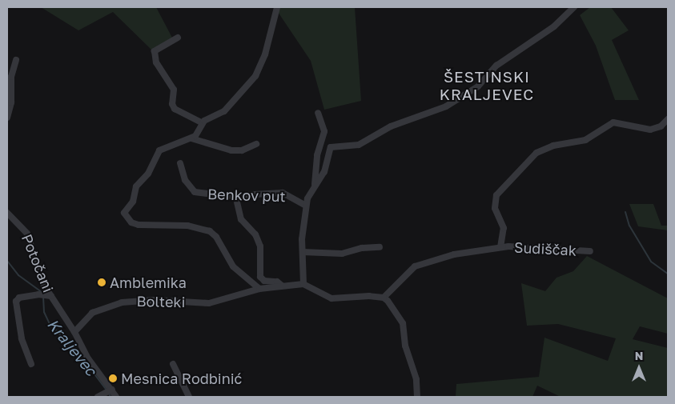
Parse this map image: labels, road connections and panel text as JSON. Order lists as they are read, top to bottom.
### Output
{
  "streets": {
    "street": [
      "Benkov put",
      "Sudiščak",
      "Potočani",
      "Bolteki"
    ]
  },
  "crossings": [
    ["Potočani", "Bolteki"]
  ],
  "districts": ["ŠESTINSKI KRALJEVEC"],
  "water": ["Kraljevec"],
  "places": ["Amblemika", "Mesnica Rodbinić"],
  "north": "top"
}
